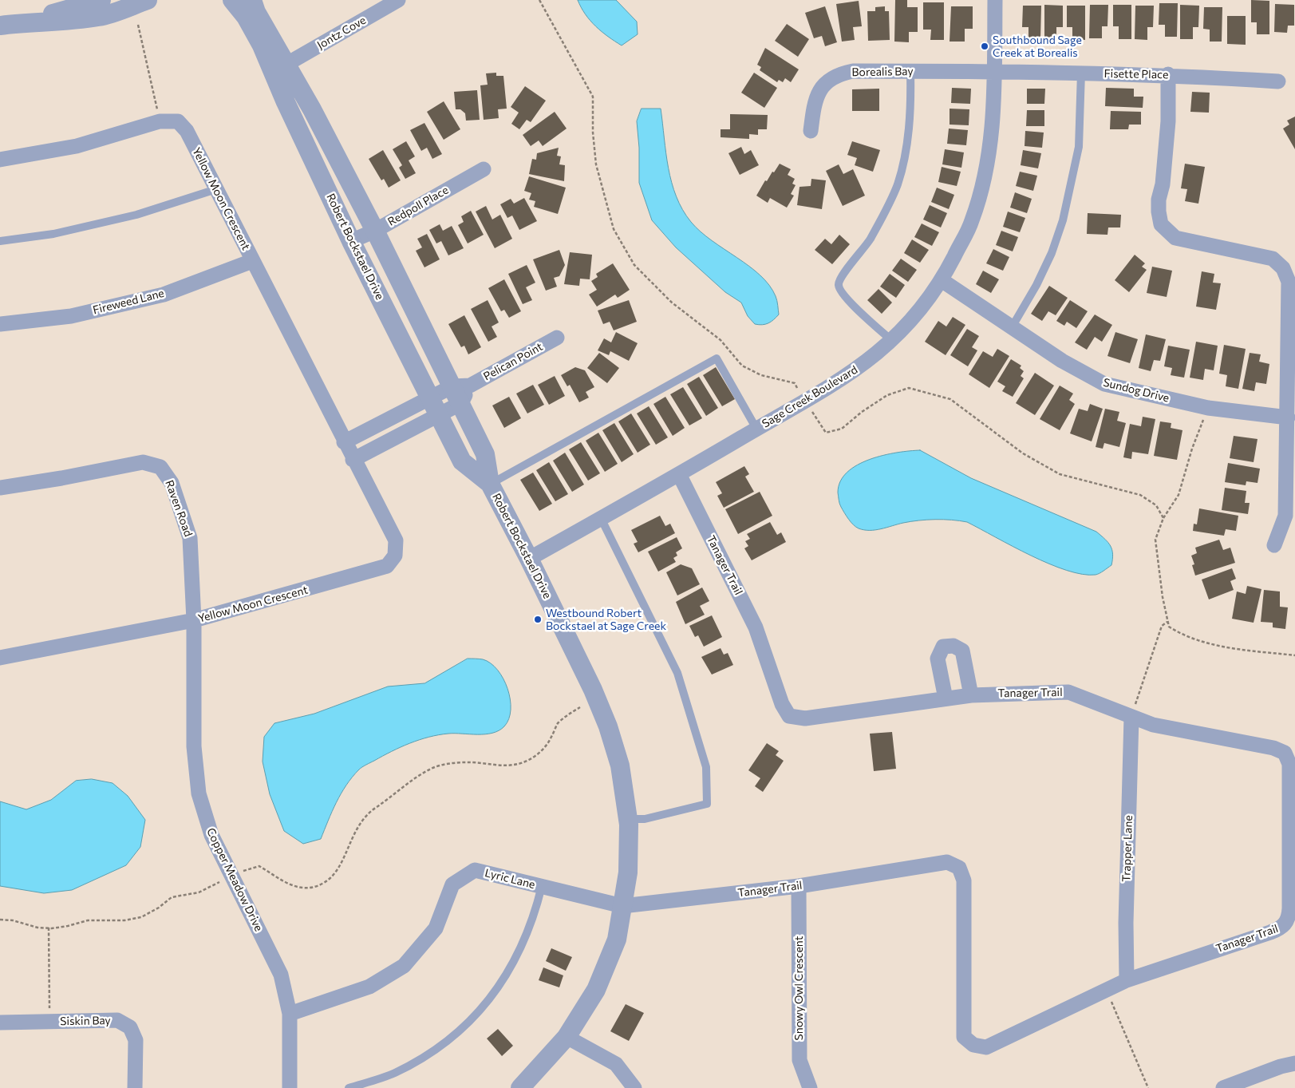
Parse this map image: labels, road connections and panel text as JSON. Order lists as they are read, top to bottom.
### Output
{
  "streets": {
    "street": [
      "Jontz Cove",
      "Borealis Bay",
      "Fisette Place",
      "Yellow Moon Crescent",
      "Redpoll Place",
      "Robert Bockstael Drive",
      "Fireweed Lane",
      "Pelican Point",
      "Sundog Drive",
      "Sage Creek Boulevard",
      "Raven Road",
      "Tanager Trail",
      "Trapper Lane",
      "Lyric Lane",
      "Copper Meadow Drive",
      "Snowy Owl Crescent",
      "Siskin Bay"
    ]
  },
  "crossings": [
    ["Jontz Cove", "Robert Bockstael Drive"],
    ["Borealis Bay", "Fisette Place"],
    ["Borealis Bay", "Sage Creek Boulevard"],
    ["Fisette Place", "Sage Creek Boulevard"],
    ["Yellow Moon Crescent", "Fireweed Lane"],
    ["Yellow Moon Crescent", "Raven Road"],
    ["Yellow Moon Crescent", "Copper Meadow Drive"],
    ["Redpoll Place", "Robert Bockstael Drive"],
    ["Robert Bockstael Drive", "Pelican Point"],
    ["Robert Bockstael Drive", "Sage Creek Boulevard"],
    ["Robert Bockstael Drive", "Tanager Trail"],
    ["Robert Bockstael Drive", "Lyric Lane"],
    ["Sundog Drive", "Sage Creek Boulevard"],
    ["Sage Creek Boulevard", "Tanager Trail"],
    ["Raven Road", "Copper Meadow Drive"],
    ["Tanager Trail", "Trapper Lane"],
    ["Tanager Trail", "Lyric Lane"],
    ["Tanager Trail", "Snowy Owl Crescent"],
    ["Lyric Lane", "Copper Meadow Drive"]
  ],
  "places": ["Southbound Sage Creek at Borealis", "Westbound Robert Bockstael at Sage Creek"]
}
